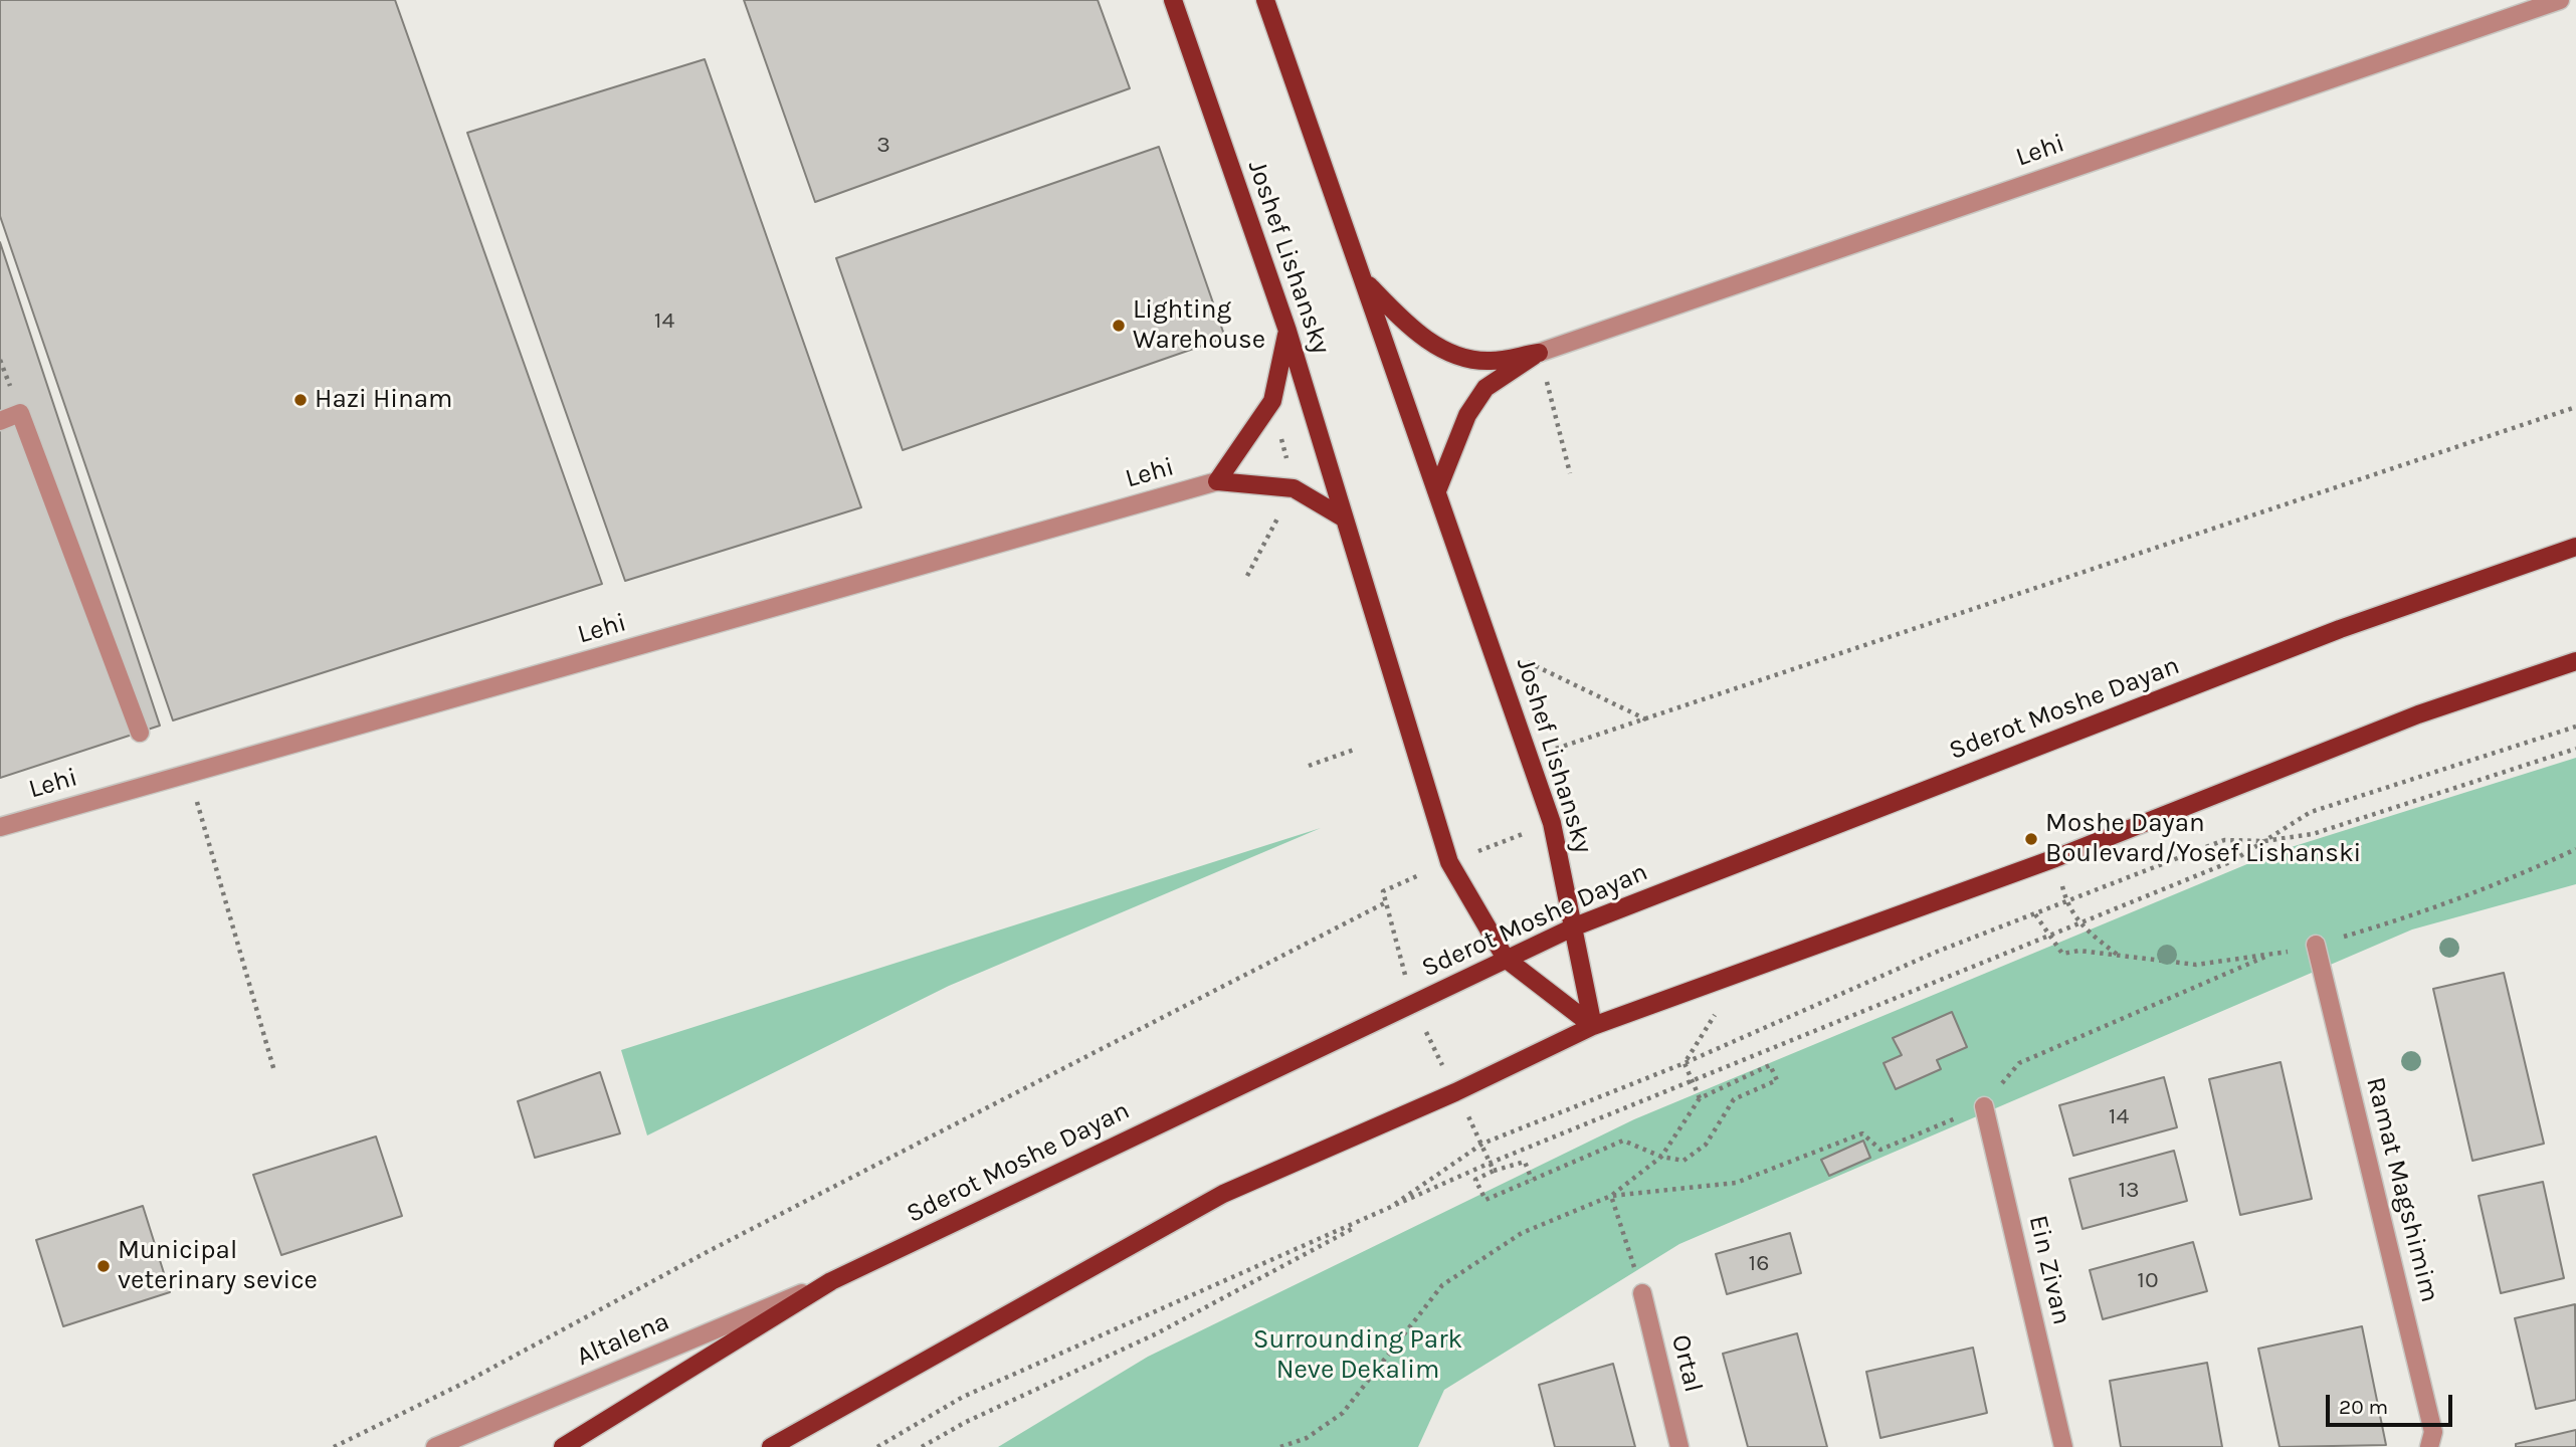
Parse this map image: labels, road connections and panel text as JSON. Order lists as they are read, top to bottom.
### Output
{
  "streets": {
    "main road": ["Joshef Lishansky", "Sderot Moshe Dayan"],
    "street": [
      "Lehi",
      "Ramat Magshimim",
      "Ein Zivan",
      "Altalena",
      "Ortal"
    ]
  },
  "crossings": [
    ["Joshef Lishansky", "Sderot Moshe Dayan"],
    ["Sderot Moshe Dayan", "Altalena"]
  ],
  "parks": ["Surrounding Park Neve Dekalim"],
  "places": [
    "Lighting Warehouse",
    "Hazi Hinam",
    "Moshe Dayan Boulevard/Yosef Lishanski",
    "Municipal veterinary sevice"
  ],
  "house_numbers": [
    "3",
    "14",
    "14",
    "13",
    "16",
    "10"
  ],
  "scale_bar": "20 m"
}
